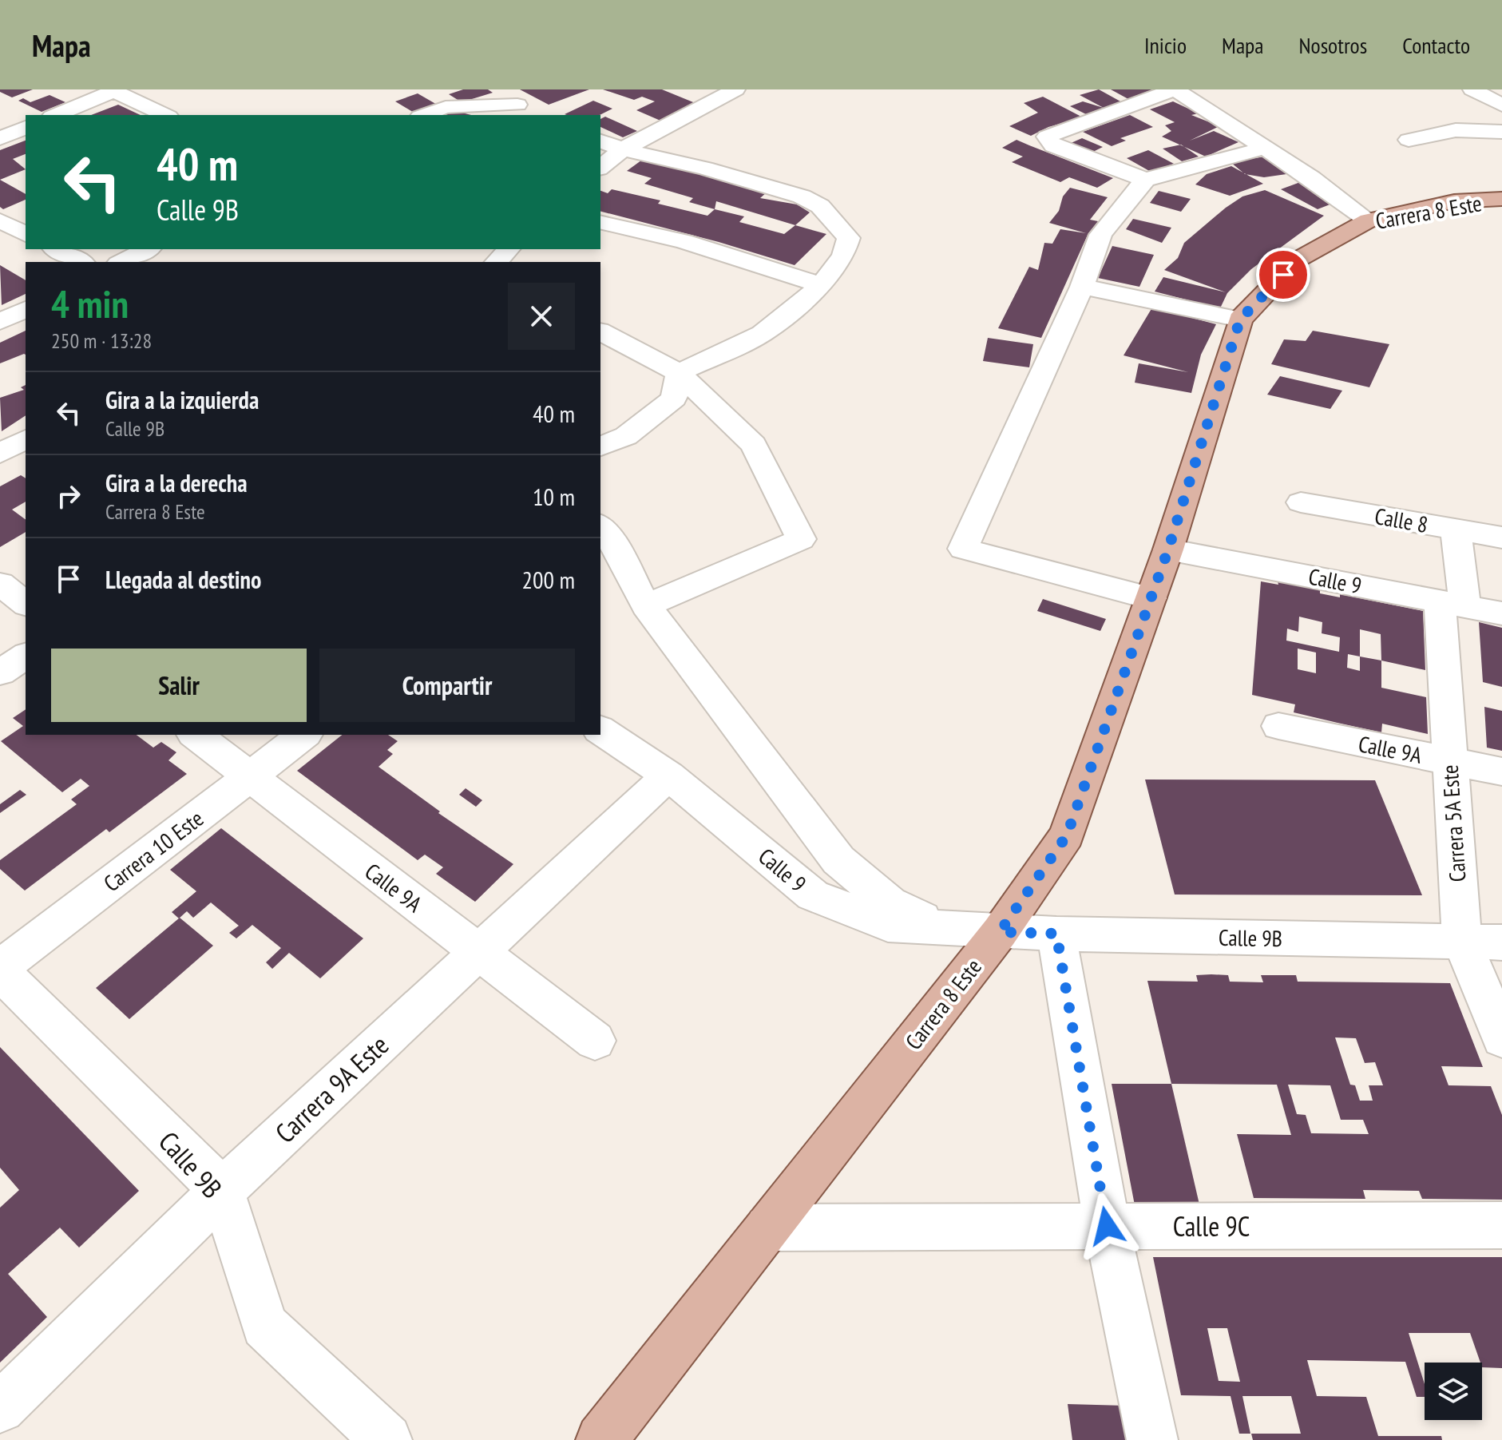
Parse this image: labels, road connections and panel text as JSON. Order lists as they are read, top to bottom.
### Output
{
  "streets": {
    "main road": ["Carrera 8 Este"],
    "street": [
      "Calle 8",
      "Calle 9",
      "Calle 9A",
      "Carrera 5A Este",
      "Carrera 10 Este",
      "Calle 9B",
      "Carrera 9A Este",
      "Calle 9C"
    ]
  },
  "crossings": [
    ["Carrera 8 Este", "Calle 9"],
    ["Carrera 8 Este", "Calle 9B"],
    ["Carrera 8 Este", "Calle 9C"],
    ["Calle 8", "Carrera 5A Este"],
    ["Calle 9", "Carrera 5A Este"],
    ["Calle 9", "Calle 9B"],
    ["Calle 9", "Carrera 9A Este"],
    ["Calle 9A", "Carrera 5A Este"],
    ["Calle 9A", "Carrera 10 Este"],
    ["Calle 9A", "Carrera 9A Este"],
    ["Carrera 5A Este", "Calle 9B"],
    ["Carrera 10 Este", "Calle 9B"],
    ["Calle 9B", "Carrera 9A Este"]
  ],
  "page": {
    "header": "Mapa",
    "nav": [
      "Inicio",
      "Mapa",
      "Nosotros",
      "Contacto"
    ],
    "turn": ["40 m", "Calle 9B"],
    "heading": ["4 min", "250 m · 13:28"],
    "list": [
      {
        "name": "Gira a la izquierda",
        "note": "Calle 9B",
        "value": "40 m"
      },
      {
        "name": "Gira a la derecha",
        "note": "Carrera 8 Este",
        "value": "10 m"
      },
      {
        "name": "Llegada al destino",
        "value": "200 m"
      }
    ],
    "buttons": ["Salir", "Compartir"]
  }
}
